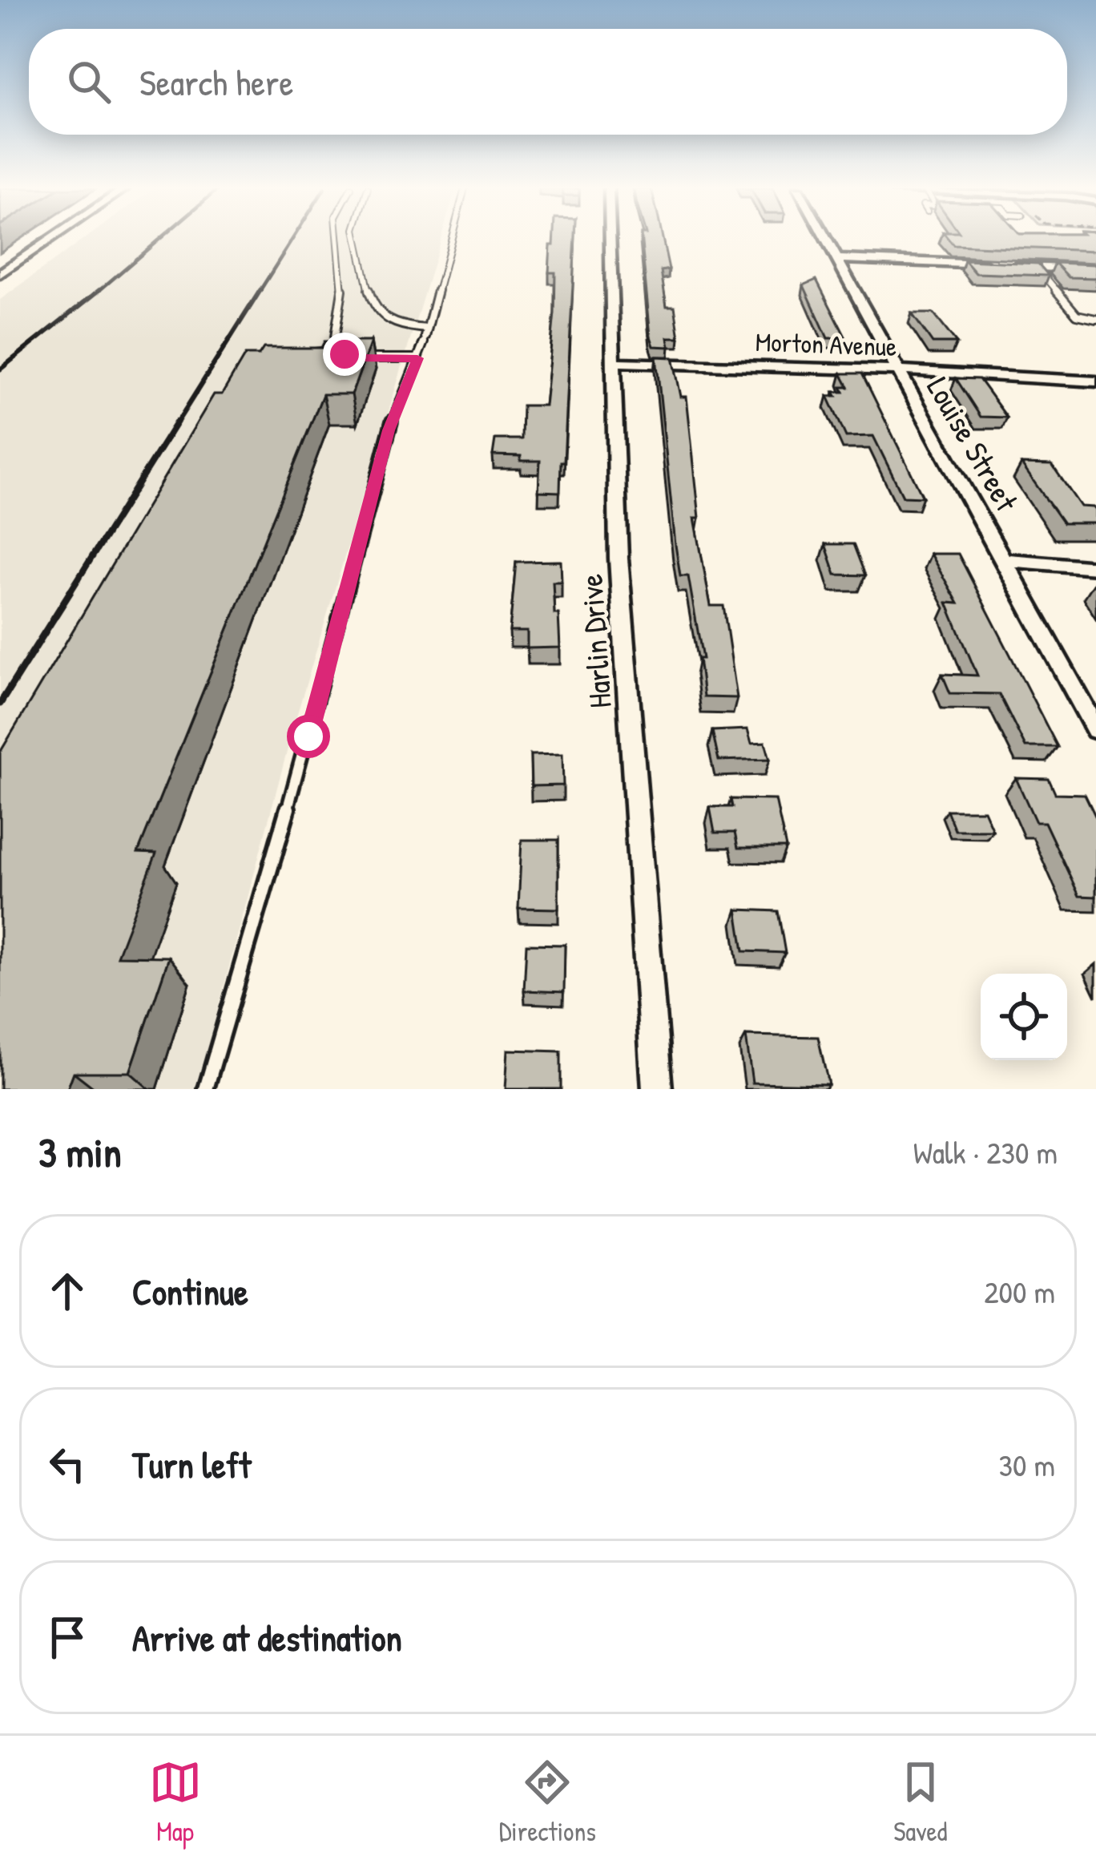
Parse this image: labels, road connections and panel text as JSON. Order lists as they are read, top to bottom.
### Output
{
  "streets": {
    "street": ["Morton Avenue", "Louise Street", "Harlin Drive"]
  },
  "crossings": [
    ["Morton Avenue", "Louise Street"],
    ["Morton Avenue", "Harlin Drive"]
  ],
  "page": {
    "search": "Search here",
    "heading": ["3 min", "Walk · 230 m"],
    "list": [
      ["Continue", "200 m"],
      ["Turn left", "30 m"],
      "Arrive at destination"
    ],
    "nav": ["Map", "Directions", "Saved"]
  }
}
